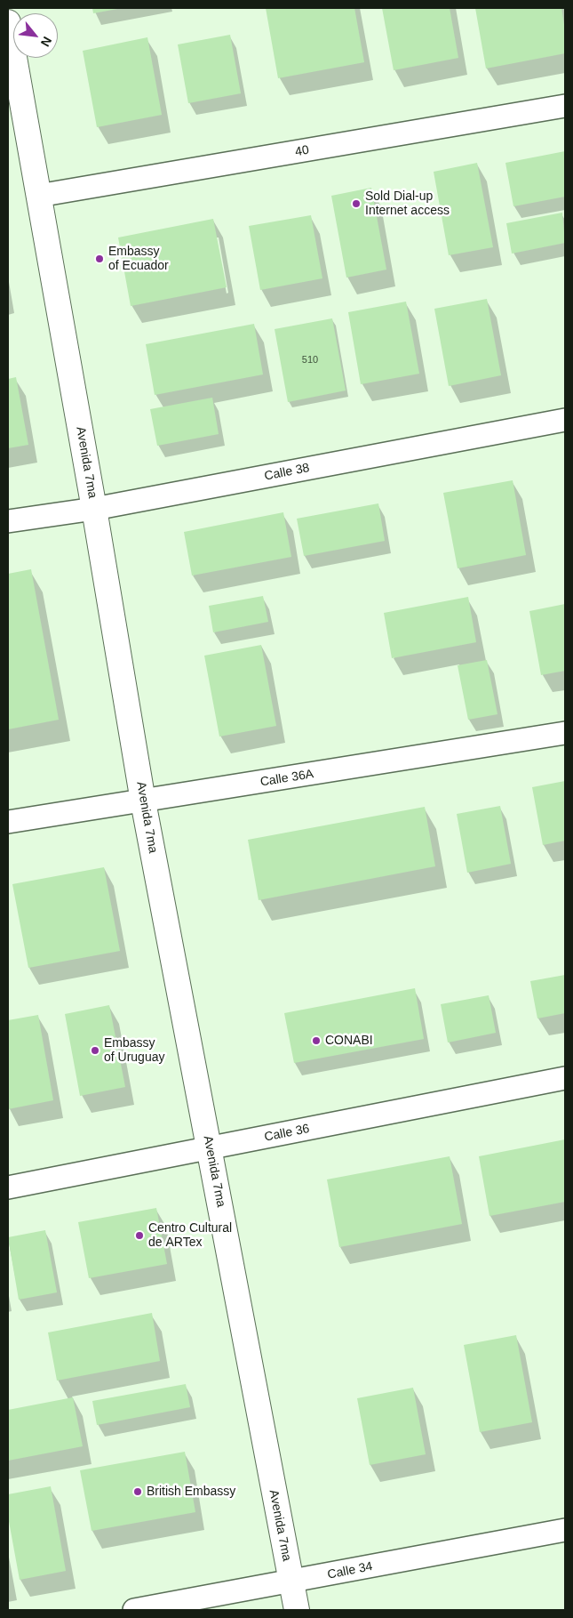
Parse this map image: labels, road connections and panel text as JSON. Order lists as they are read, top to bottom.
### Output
{
  "streets": {
    "main road": ["Avenida 7ma"],
    "street": [
      "40",
      "Calle 38",
      "Calle 36A",
      "Calle 36",
      "Calle 34"
    ]
  },
  "crossings": [
    ["40", "Avenida 7ma"],
    ["Avenida 7ma", "Calle 38"],
    ["Avenida 7ma", "Calle 36A"],
    ["Avenida 7ma", "Calle 36"],
    ["Avenida 7ma", "Calle 34"]
  ],
  "places": [
    "Sold Dial-up Internet access",
    "Embassy of Ecuador",
    "CONABI",
    "Embassy of Uruguay",
    "Centro Cultural de ARTex",
    "British Embassy"
  ],
  "house_numbers": ["510"],
  "north": "bottom right"
}
